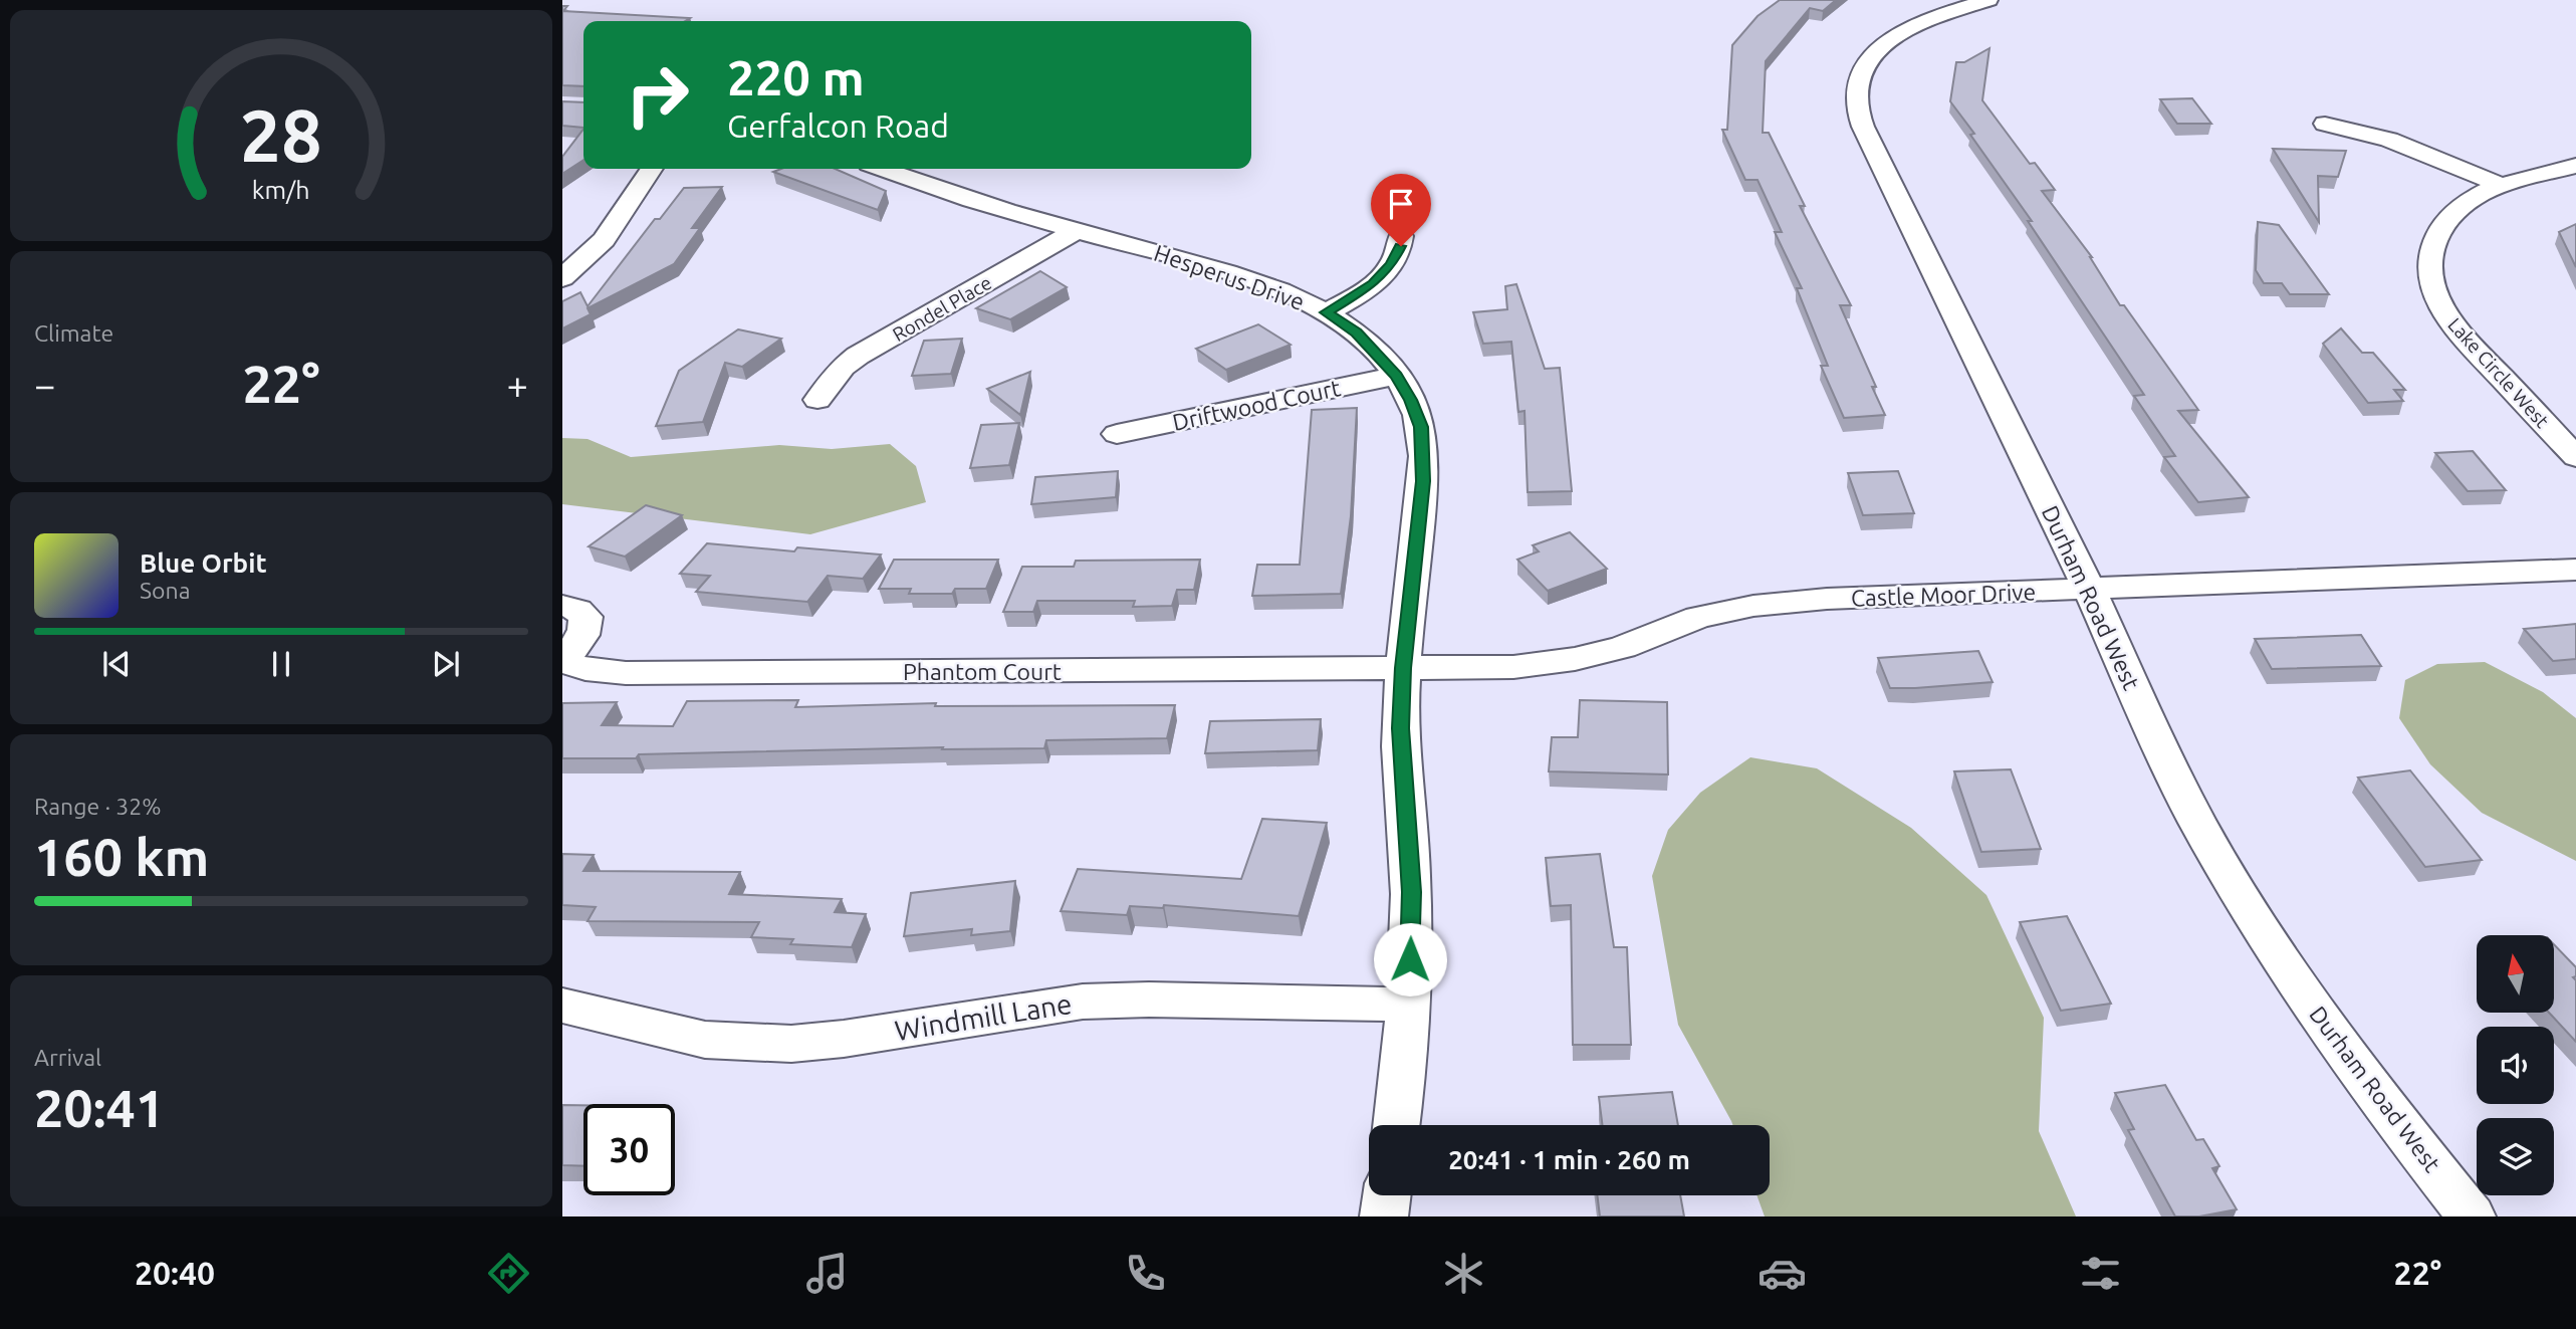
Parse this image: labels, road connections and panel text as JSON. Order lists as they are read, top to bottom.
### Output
{
  "streets": {
    "street": [
      "Hesperus Drive",
      "Rondel Place",
      "Lake Circle West",
      "Driftwood Court",
      "Castle Moor Drive",
      "Durham Road West",
      "Phantom Court",
      "Windmill Lane"
    ]
  },
  "crossings": [
    ["Hesperus Drive", "Rondel Place"],
    ["Hesperus Drive", "Driftwood Court"],
    ["Hesperus Drive", "Castle Moor Drive"],
    ["Hesperus Drive", "Phantom Court"],
    ["Hesperus Drive", "Windmill Lane"],
    ["Castle Moor Drive", "Durham Road West"],
    ["Castle Moor Drive", "Phantom Court"]
  ],
  "north": "top",
  "page": {
    "turn": ["220 m", "Gerfalcon Road"],
    "tile": [
      "Climate",
      ["Range · 32%", "160 km"],
      ["Arrival", "20:41"]
    ],
    "heat": ["−", "22°", "+"],
    "song": ["Blue Orbit", "Sona"],
    "limit": "30",
    "trip": "20:41 · 1 min · 260 m",
    "tabs": ["20:40", "22°"],
    "gauge": ["28", "km/h"]
  }
}
